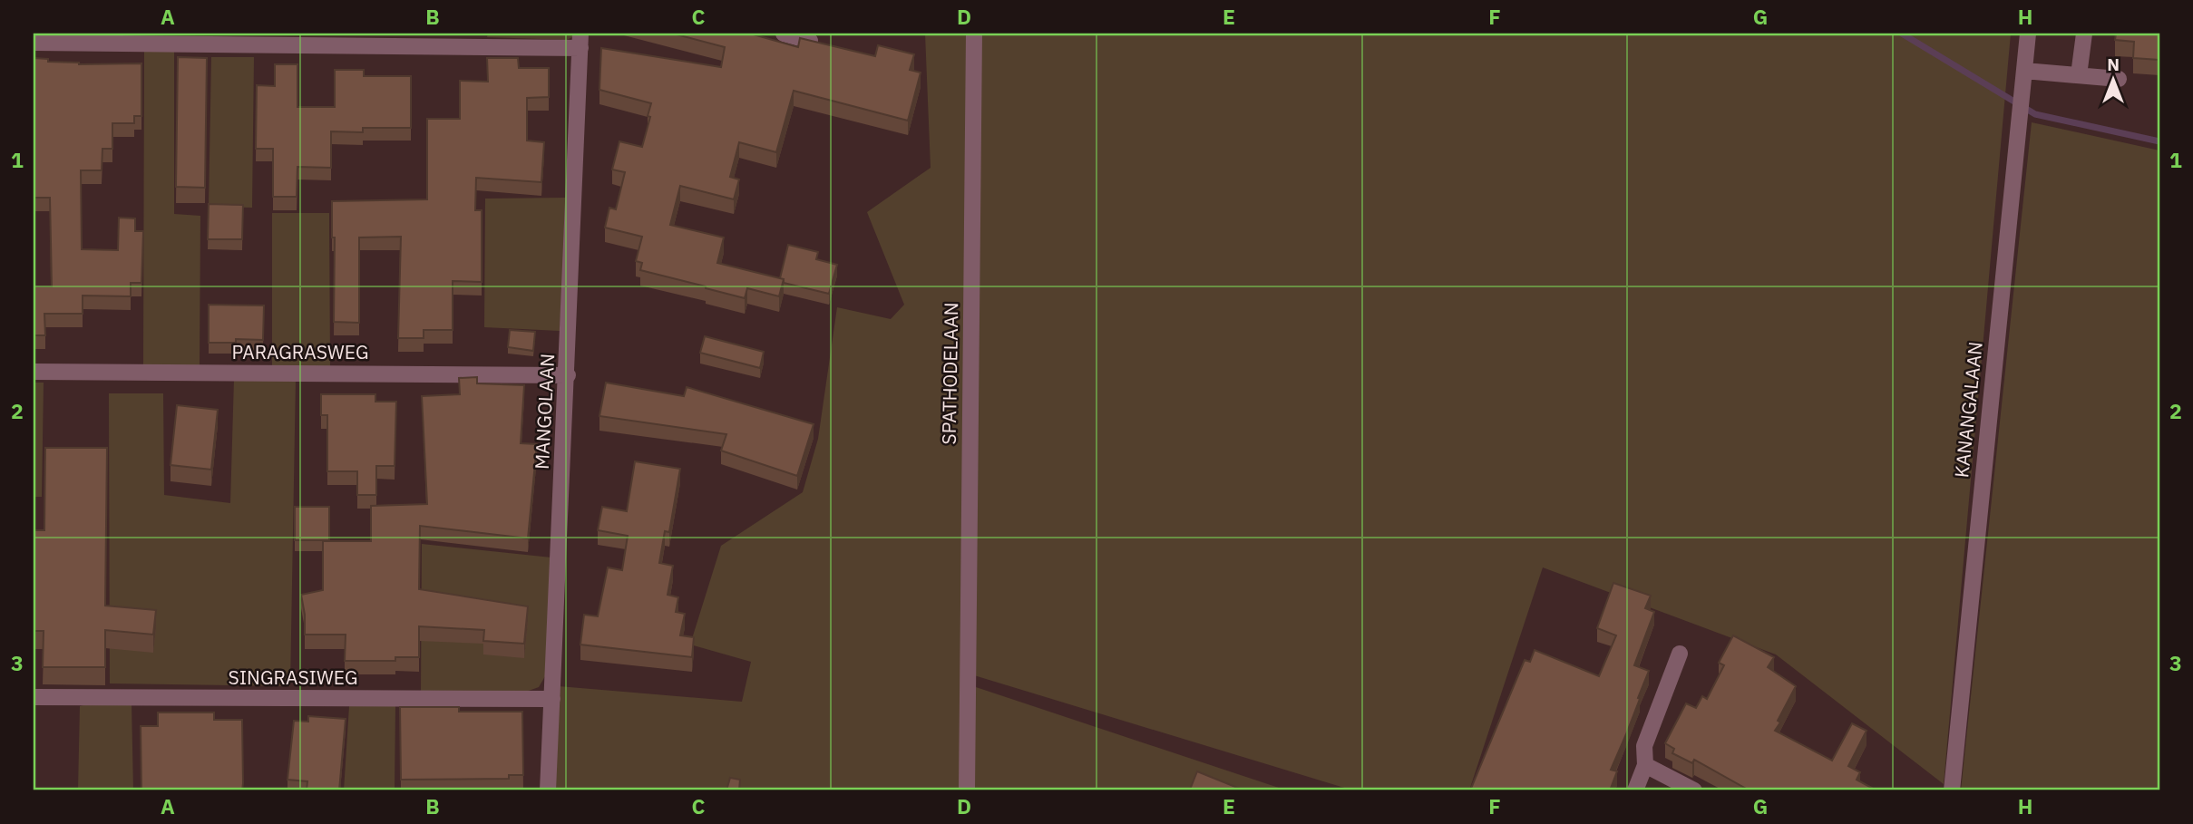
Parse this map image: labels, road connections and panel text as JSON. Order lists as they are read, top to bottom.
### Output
{
  "streets": {
    "street": [
      "PARAGRASWEG",
      "SPATHODELAAN",
      "KANANGALAAN",
      "MANGOLAAN",
      "SINGRASIWEG"
    ]
  },
  "crossings": [
    ["PARAGRASWEG", "MANGOLAAN"],
    ["MANGOLAAN", "SINGRASIWEG"]
  ],
  "north": "top",
  "grid": {
    "columns": [
      "A",
      "B",
      "C",
      "D",
      "E",
      "F",
      "G",
      "H"
    ],
    "rows": ["1", "2", "3"]
  }
}
